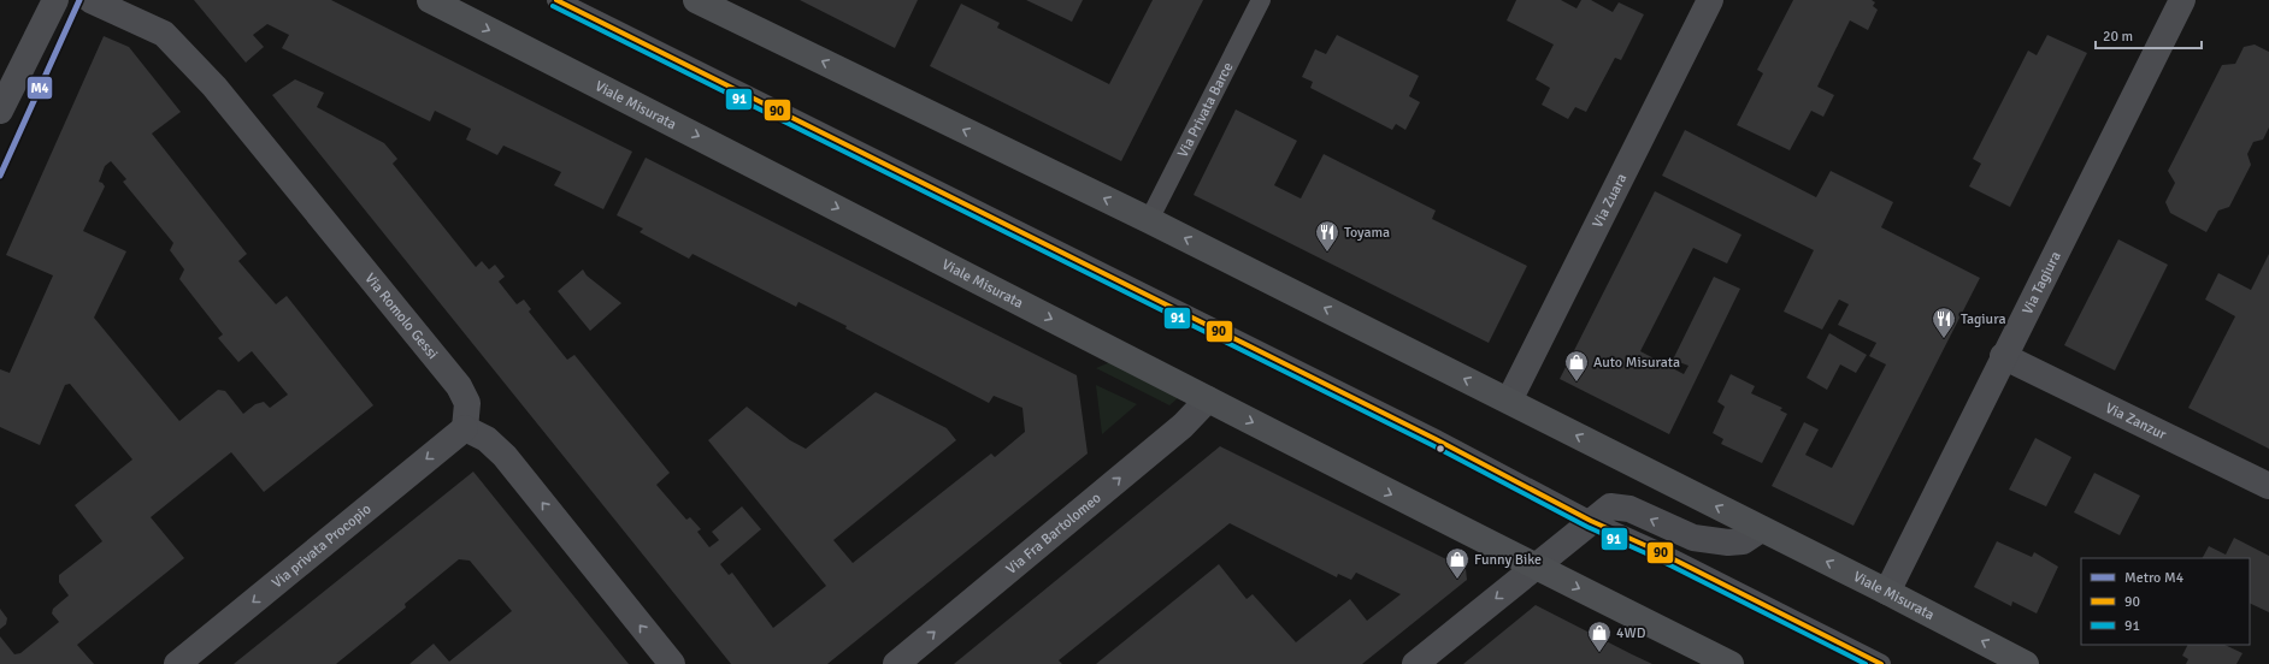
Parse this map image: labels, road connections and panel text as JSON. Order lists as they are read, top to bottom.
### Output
{
  "streets": {
    "main road": ["Viale Misurata"],
    "street": [
      "Via Zuara",
      "Via Tagiura",
      "Via Romolo Gessi",
      "Via Zanzur",
      "Via Fra Bartolomeo",
      "Via privata Procopio"
    ],
    "lane": ["Via Privata Barce"]
  },
  "crossings": [
    ["Viale Misurata", "Via Privata Barce"],
    ["Viale Misurata", "Via Zuara"],
    ["Viale Misurata", "Via Tagiura"],
    ["Viale Misurata", "Via Fra Bartolomeo"],
    ["Via Tagiura", "Via Zanzur"],
    ["Via Romolo Gessi", "Via privata Procopio"]
  ],
  "one_way": ["Via Fra Bartolomeo", "Via privata Procopio"],
  "places": {
    "restaurant": ["Toyama", "Tagiura"],
    "shop": ["Auto Misurata", "Funny Bike", "4WD"]
  },
  "lines": ["metro line M4", "transit line 90", "transit line 91"],
  "legend": ["Metro M4", "90", "91"],
  "scale_bar": "20 m"
}
